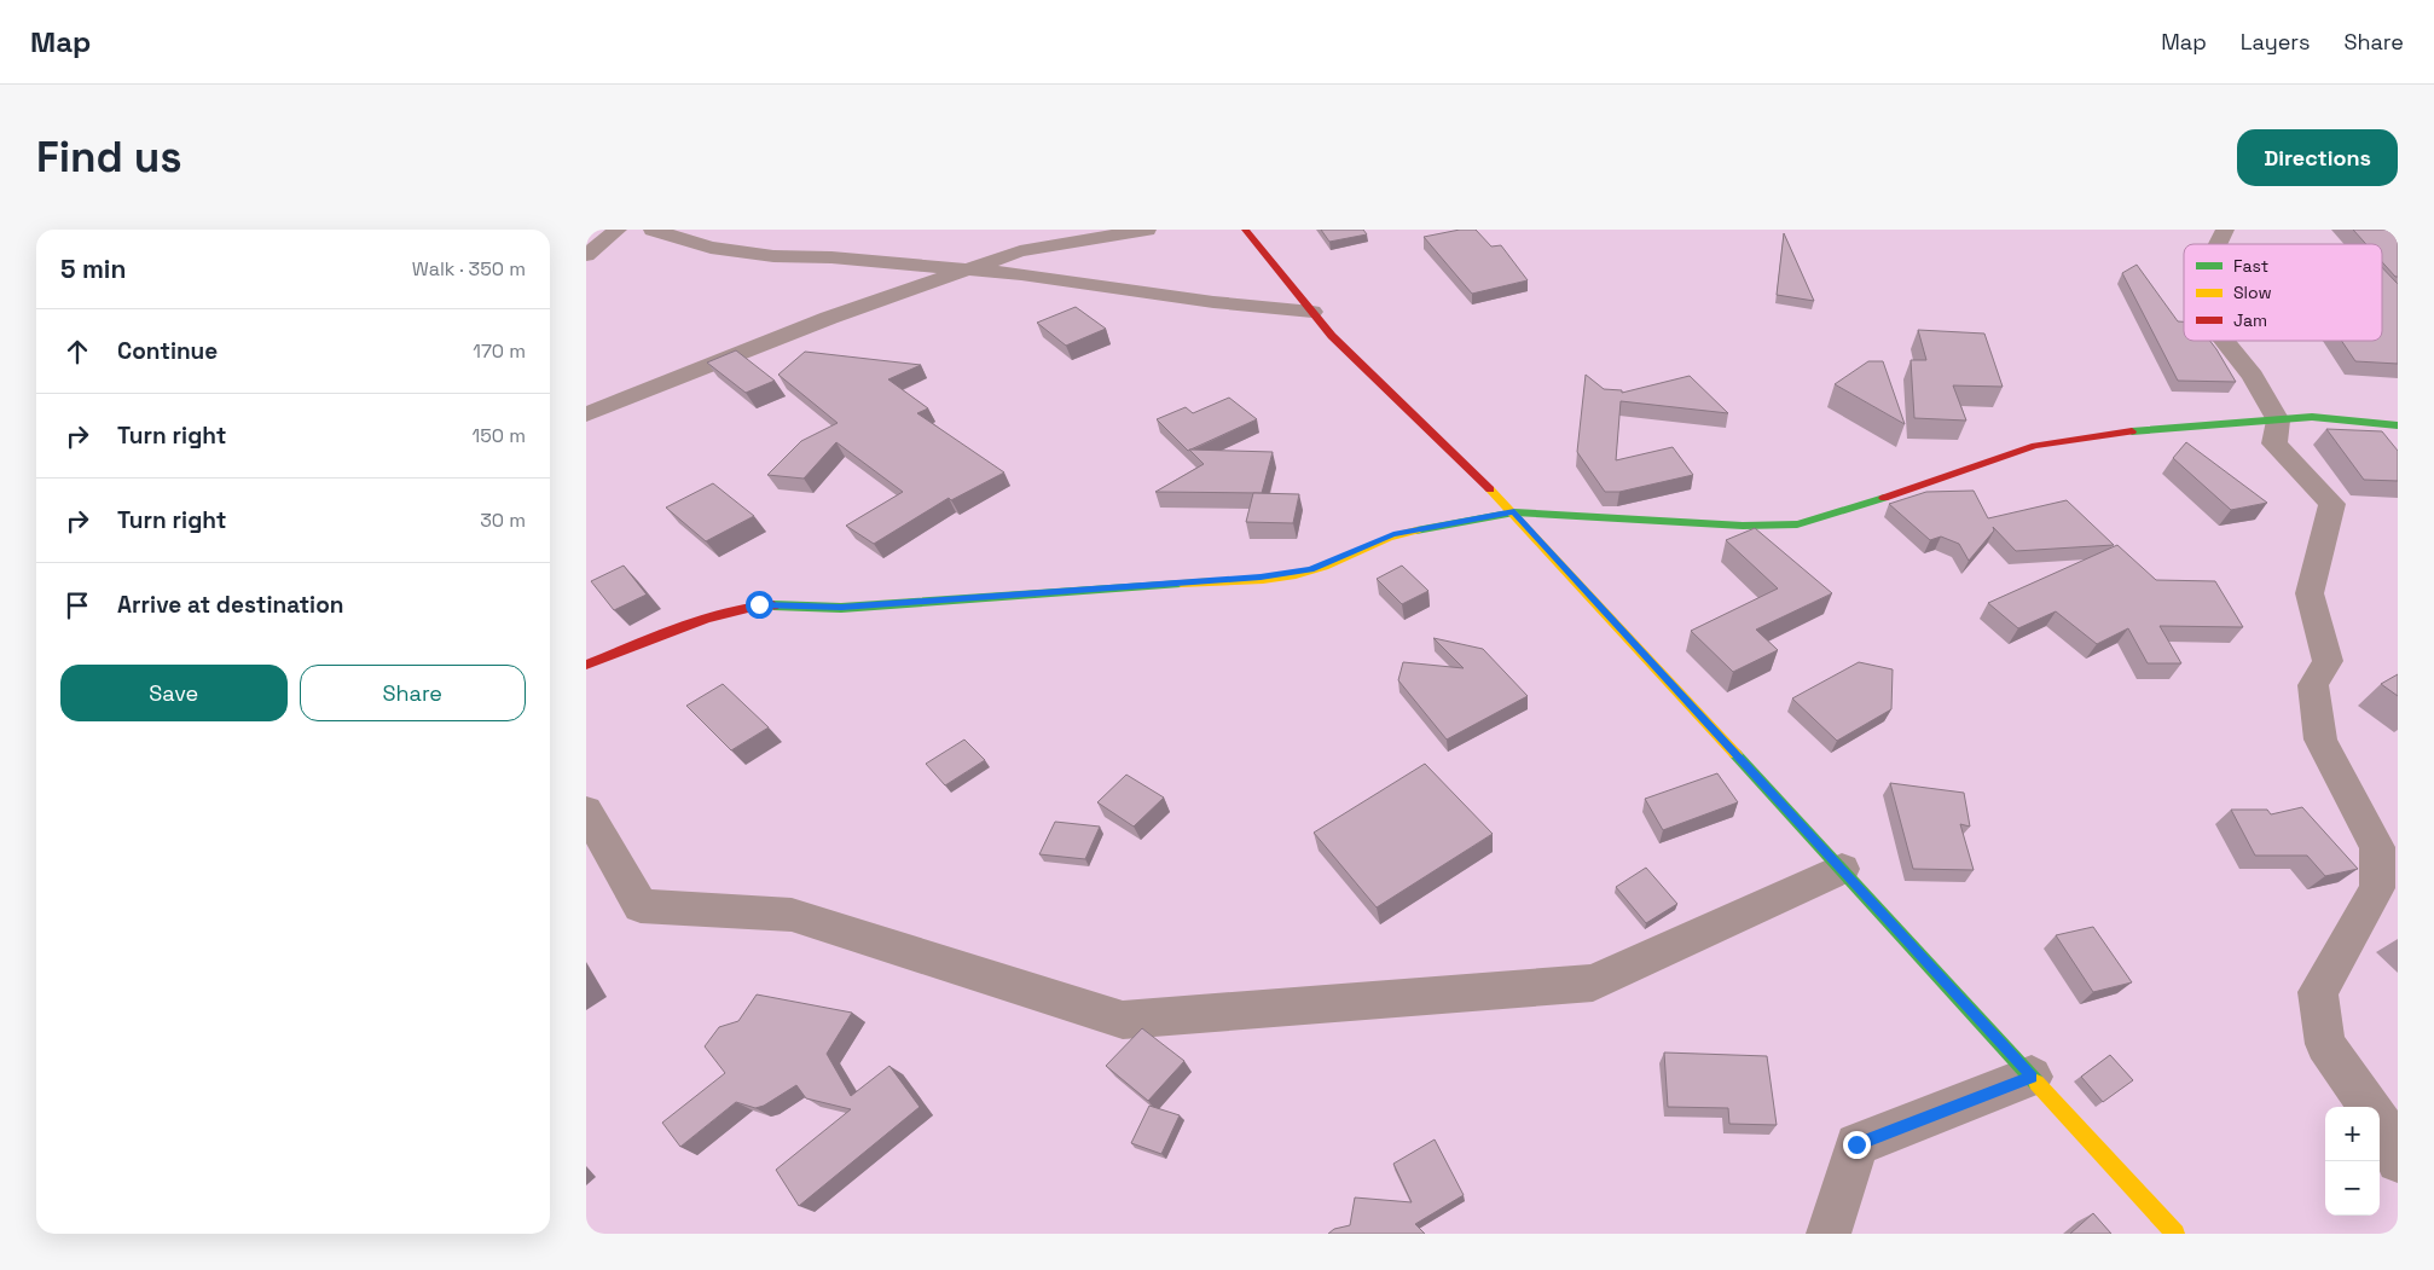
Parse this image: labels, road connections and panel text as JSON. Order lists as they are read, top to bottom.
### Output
{
  "legend": ["Fast", "Slow", "Jam"],
  "page": {
    "header": "Map",
    "nav": ["Map", "Layers", "Share"],
    "buttons": [
      "Directions",
      ["Save", "Share"]
    ],
    "title": "Find us",
    "heading": ["5 min", "Walk · 350 m"],
    "list": [
      ["Continue", "170 m"],
      ["Turn right", "150 m"],
      ["Turn right", "30 m"],
      "Arrive at destination"
    ],
    "map_buttons": ["+", "−"]
  }
}
